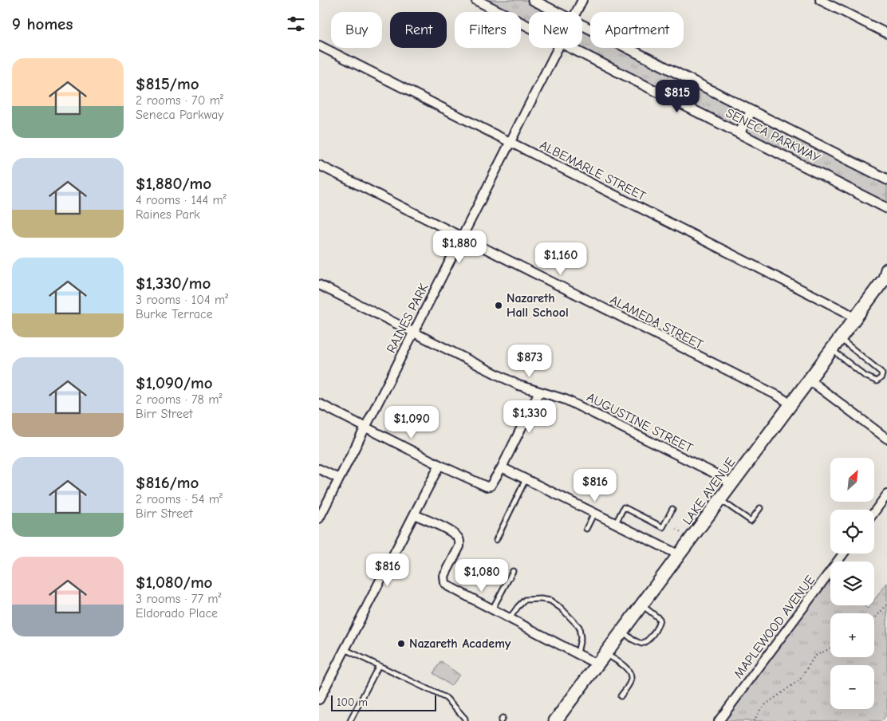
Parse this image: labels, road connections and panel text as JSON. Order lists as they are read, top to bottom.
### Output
{
  "streets": {
    "main road": ["LAKE AVENUE"],
    "street": [
      "SENECA PARKWAY",
      "ALBEMARLE STREET",
      "RAINES PARK",
      "ALAMEDA STREET",
      "AUGUSTINE STREET",
      "MAPLEWOOD AVENUE"
    ]
  },
  "crossings": [
    ["ALBEMARLE STREET", "RAINES PARK"],
    ["ALBEMARLE STREET", "LAKE AVENUE"],
    ["RAINES PARK", "ALAMEDA STREET"],
    ["RAINES PARK", "AUGUSTINE STREET"],
    ["ALAMEDA STREET", "LAKE AVENUE"],
    ["AUGUSTINE STREET", "LAKE AVENUE"]
  ],
  "places": ["Nazareth Hall School", "Nazareth Academy"],
  "scale_bar": "100 m",
  "north": "top right",
  "page": {
    "heading": "9 homes",
    "chip": [
      "Buy",
      "Rent",
      "Filters",
      "New",
      "Apartment"
    ],
    "list": [
      {
        "name": "$815/mo",
        "note": "2 rooms · 70 m² · Seneca Parkway"
      },
      {
        "name": "$1,880/mo",
        "note": "4 rooms · 144 m² · Raines Park"
      },
      {
        "name": "$1,330/mo",
        "note": "3 rooms · 104 m² · Burke Terrace"
      },
      {
        "name": "$1,090/mo",
        "note": "2 rooms · 78 m² · Birr Street"
      },
      {
        "name": "$816/mo",
        "note": "2 rooms · 54 m² · Birr Street"
      },
      {
        "name": "$1,080/mo",
        "note": "3 rooms · 77 m² · Eldorado Place"
      }
    ],
    "price": [
      "$815",
      "$1,880",
      "$1,160",
      "$873",
      "$1,330",
      "$1,090",
      "$816",
      "$816",
      "$1,080"
    ],
    "map_buttons": ["+", "−"],
    "scale": "100 m"
  }
}
